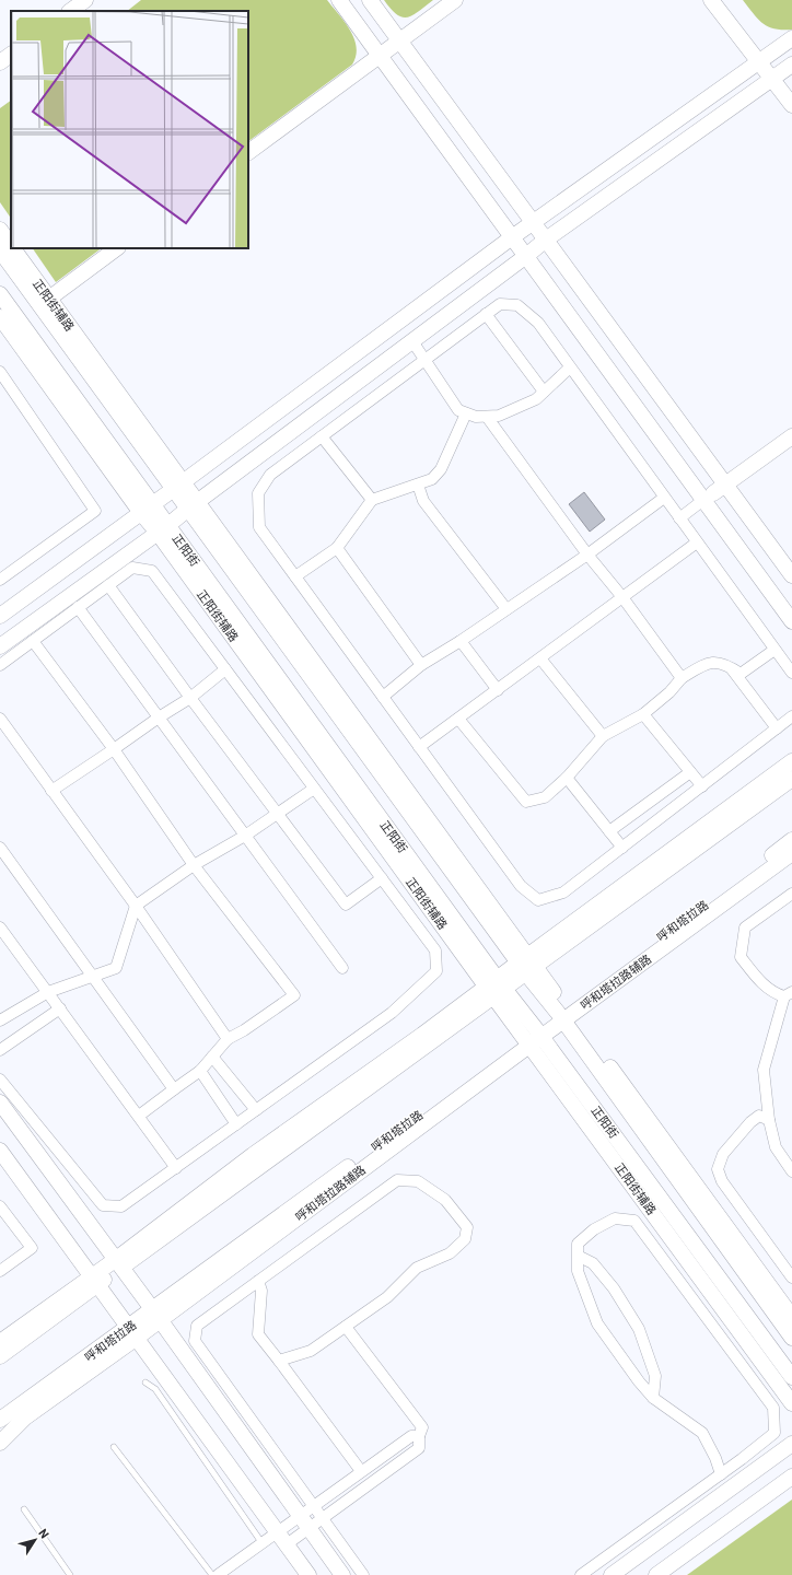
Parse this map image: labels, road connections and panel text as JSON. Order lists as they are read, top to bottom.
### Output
{
  "streets": {
    "street": [
      "正阳街辅路",
      "正阳街",
      "呼和塔拉路",
      "呼和塔拉路辅路"
    ]
  },
  "crossings": [
    ["正阳街辅路", "正阳街"],
    ["正阳街辅路", "呼和塔拉路"],
    ["正阳街辅路", "呼和塔拉路辅路"],
    ["正阳街", "呼和塔拉路"],
    ["呼和塔拉路", "呼和塔拉路辅路"]
  ],
  "north": "top right"
}
